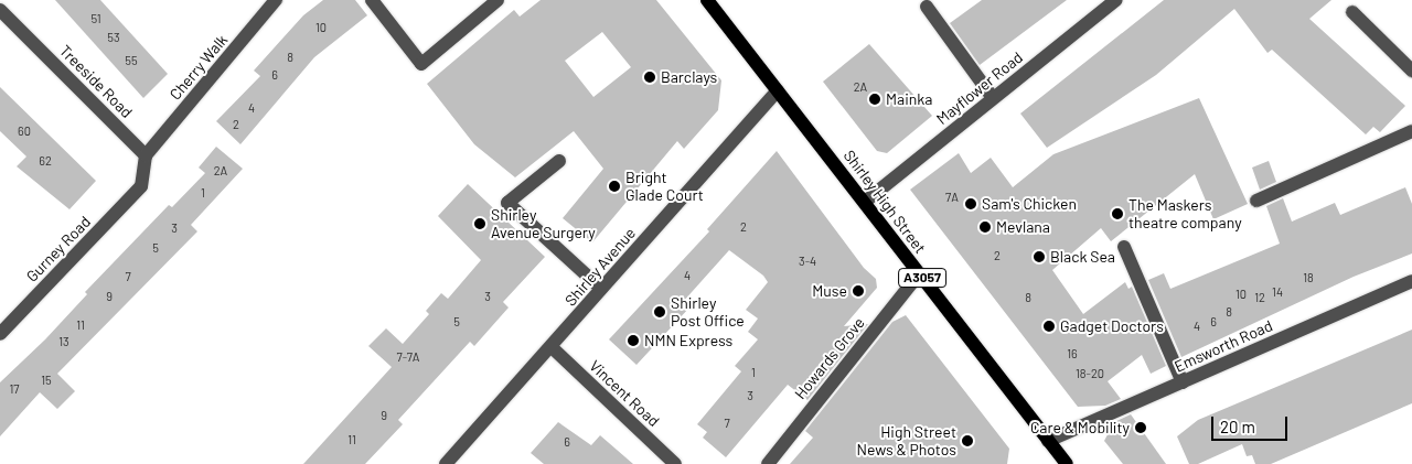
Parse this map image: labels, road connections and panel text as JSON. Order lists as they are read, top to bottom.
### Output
{
  "streets": {
    "main road": ["Shirley High Street", "A3057"],
    "street": [
      "Cherry Walk",
      "Treeside Road",
      "Mayflower Road",
      "Gurney Road",
      "Shirley Avenue",
      "Emsworth Road",
      "Howards Grove",
      "Vincent Road"
    ]
  },
  "crossings": [
    ["Cherry Walk", "Treeside Road"],
    ["Cherry Walk", "Gurney Road"],
    ["Treeside Road", "Gurney Road"],
    ["Mayflower Road", "Shirley High Street"],
    ["Shirley High Street", "Shirley Avenue"],
    ["Shirley High Street", "A3057"],
    ["Shirley High Street", "Emsworth Road"],
    ["Shirley High Street", "Howards Grove"],
    ["Shirley Avenue", "A3057"],
    ["Shirley Avenue", "Vincent Road"]
  ],
  "places": [
    "Barclays",
    "Mainka",
    "Bright Glade Court",
    "Sam's Chicken",
    "The Maskers theatre company",
    "Shirley Avenue Surgery",
    "Mevlana",
    "Black Sea",
    "Muse",
    "Shirley Post Office",
    "Gadget Doctors",
    "NMN Express",
    "Care & Mobility",
    "High Street News & Photos"
  ],
  "house_numbers": [
    "51",
    "10",
    "53",
    "8",
    "55",
    "6",
    "2A",
    "4",
    "2",
    "60",
    "62",
    "2A",
    "1",
    "7A",
    "2",
    "3",
    "5",
    "2",
    "3-4",
    "4",
    "7",
    "18",
    "14",
    "10",
    "9",
    "3",
    "8",
    "12",
    "8",
    "5",
    "6",
    "11",
    "4",
    "13",
    "16",
    "7-7A",
    "1",
    "18-20",
    "15",
    "17",
    "3",
    "9",
    "7",
    "11",
    "6"
  ],
  "scale_bar": "20 m"
}
